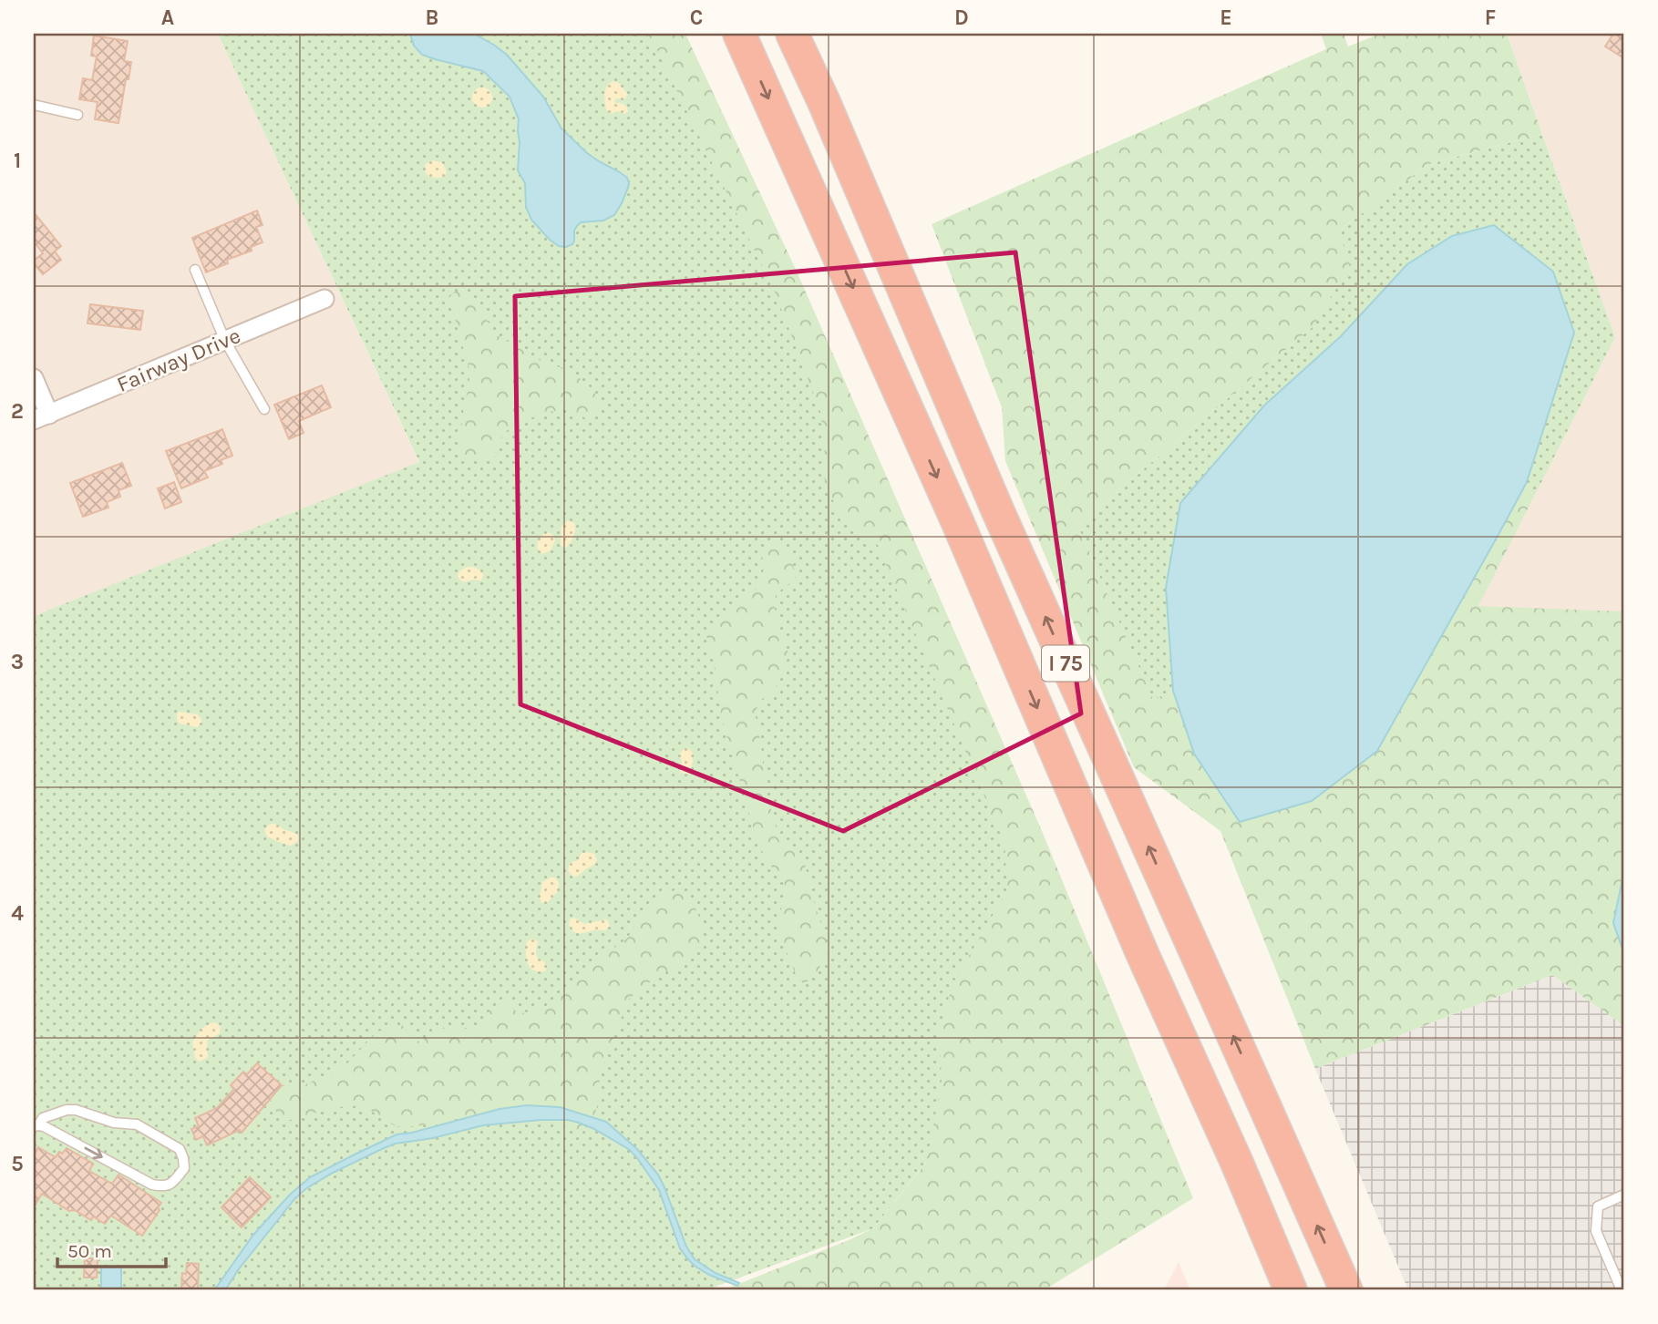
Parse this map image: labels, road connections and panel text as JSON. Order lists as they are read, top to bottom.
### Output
{
  "streets": {
    "highway": ["I 75"],
    "street": ["Fairway Drive"]
  },
  "scale_bar": "50 m",
  "grid": {
    "columns": [
      "A",
      "B",
      "C",
      "D",
      "E",
      "F"
    ],
    "rows": [
      "1",
      "2",
      "3",
      "4",
      "5"
    ]
  }
}
